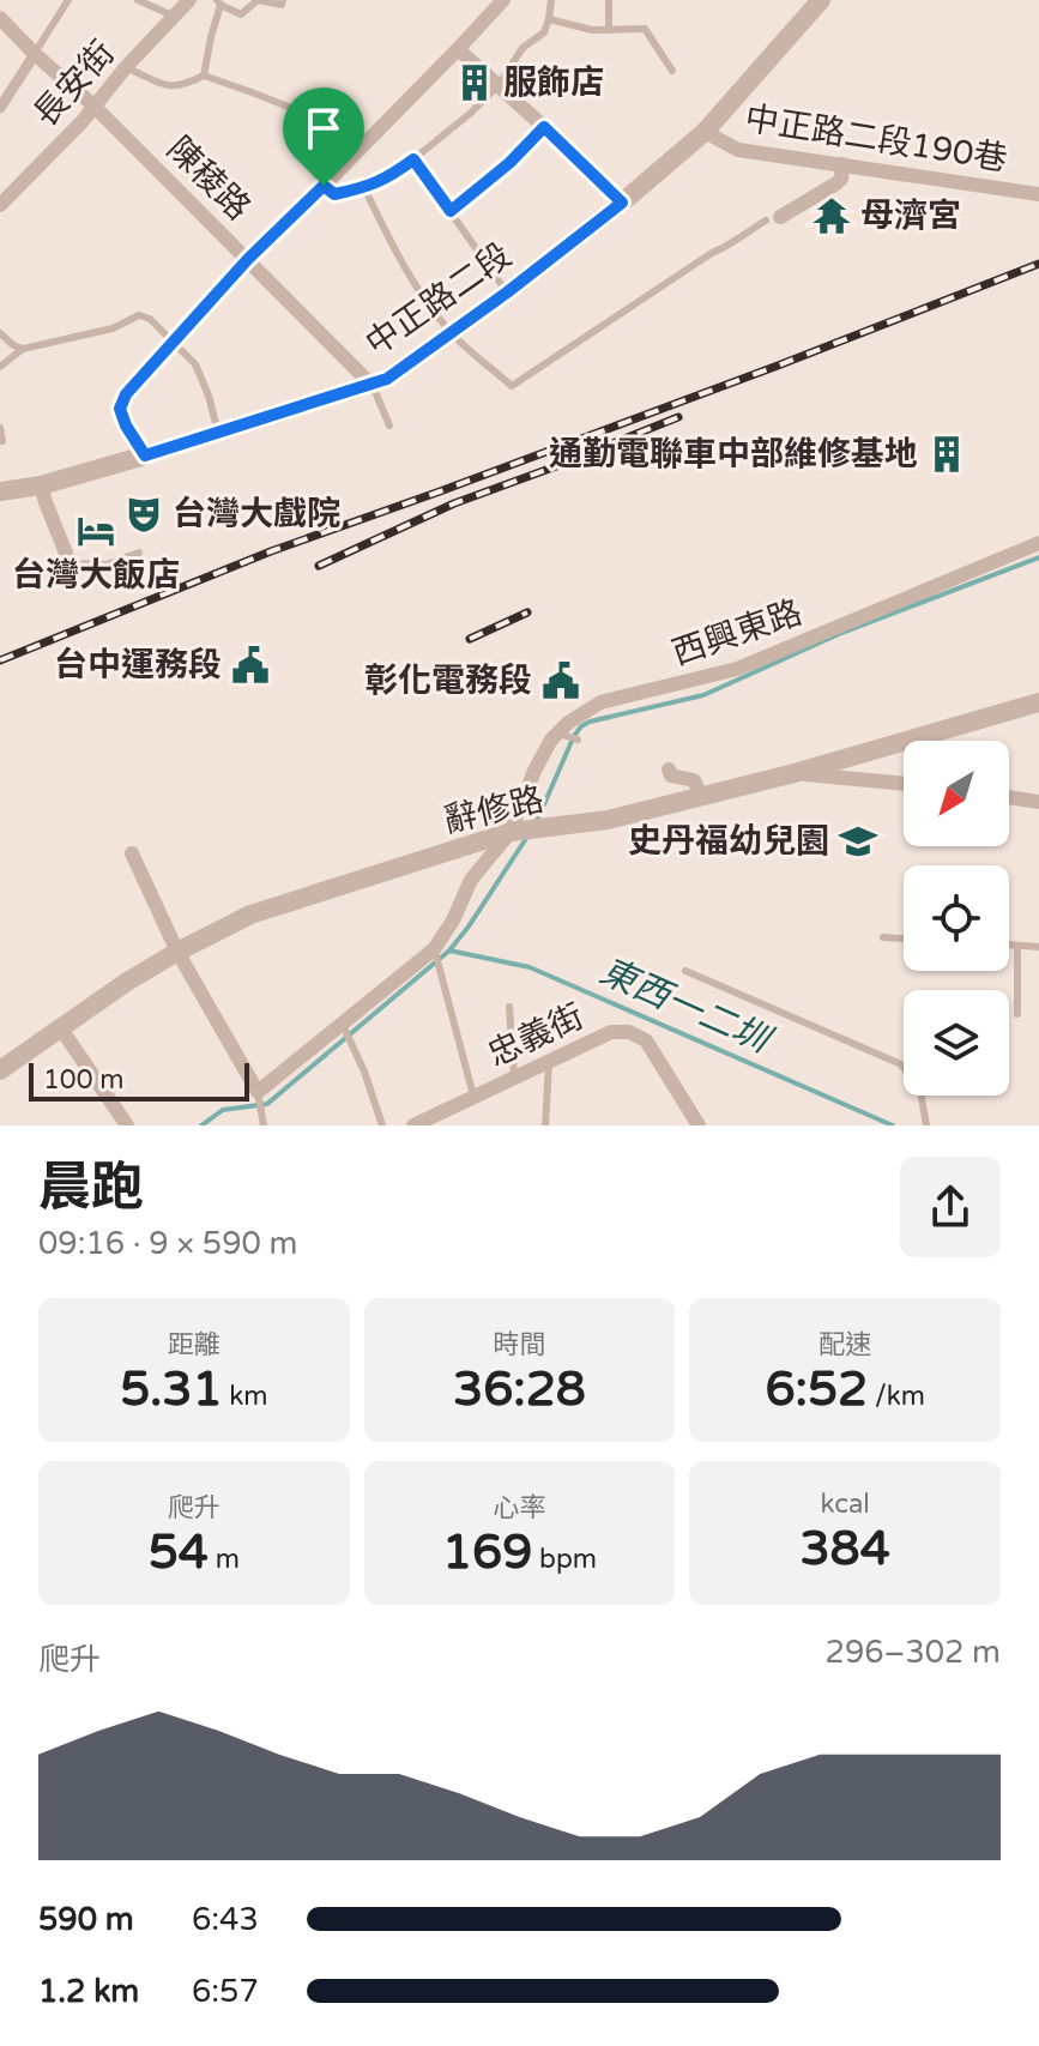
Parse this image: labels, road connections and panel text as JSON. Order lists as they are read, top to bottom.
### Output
{
  "streets": {
    "street": [
      "長安街",
      "中正路二段190巷",
      "陳稜路",
      "中正路二段",
      "西興東路",
      "辭修路",
      "忠義街"
    ]
  },
  "crossings": [
    ["長安街", "陳稜路"],
    ["中正路二段190巷", "中正路二段"],
    ["陳稜路", "中正路二段"],
    ["西興東路", "辭修路"]
  ],
  "water": ["東西一二圳"],
  "places": {
    "building": ["服飾店", "通勤電聯車中部維修基地"],
    "temple": ["母濟宮"],
    "theatre": ["台灣大戲院"],
    "hotel": ["台灣大飯店"],
    "public building": ["台中運務段", "彰化電務段"],
    "school or university": ["史丹福幼兒園"]
  },
  "scale_bar": "100 m",
  "north": "bottom left",
  "page": {
    "scale": "100 m",
    "heading": ["晨跑", "09:16 · 9 × 590 m"],
    "stats": [
      ["距離", "5.31 km"],
      ["時間", "36:28"],
      ["配速", "6:52 /km"],
      ["爬升", "54 m"],
      ["心率", "169 bpm"],
      ["kcal", "384"]
    ],
    "chart": ["爬升", "296–302 m"],
    "list": [
      {
        "name": "590 m",
        "note": "6:43"
      },
      {
        "name": "1.2 km",
        "note": "6:57"
      }
    ]
  }
}
